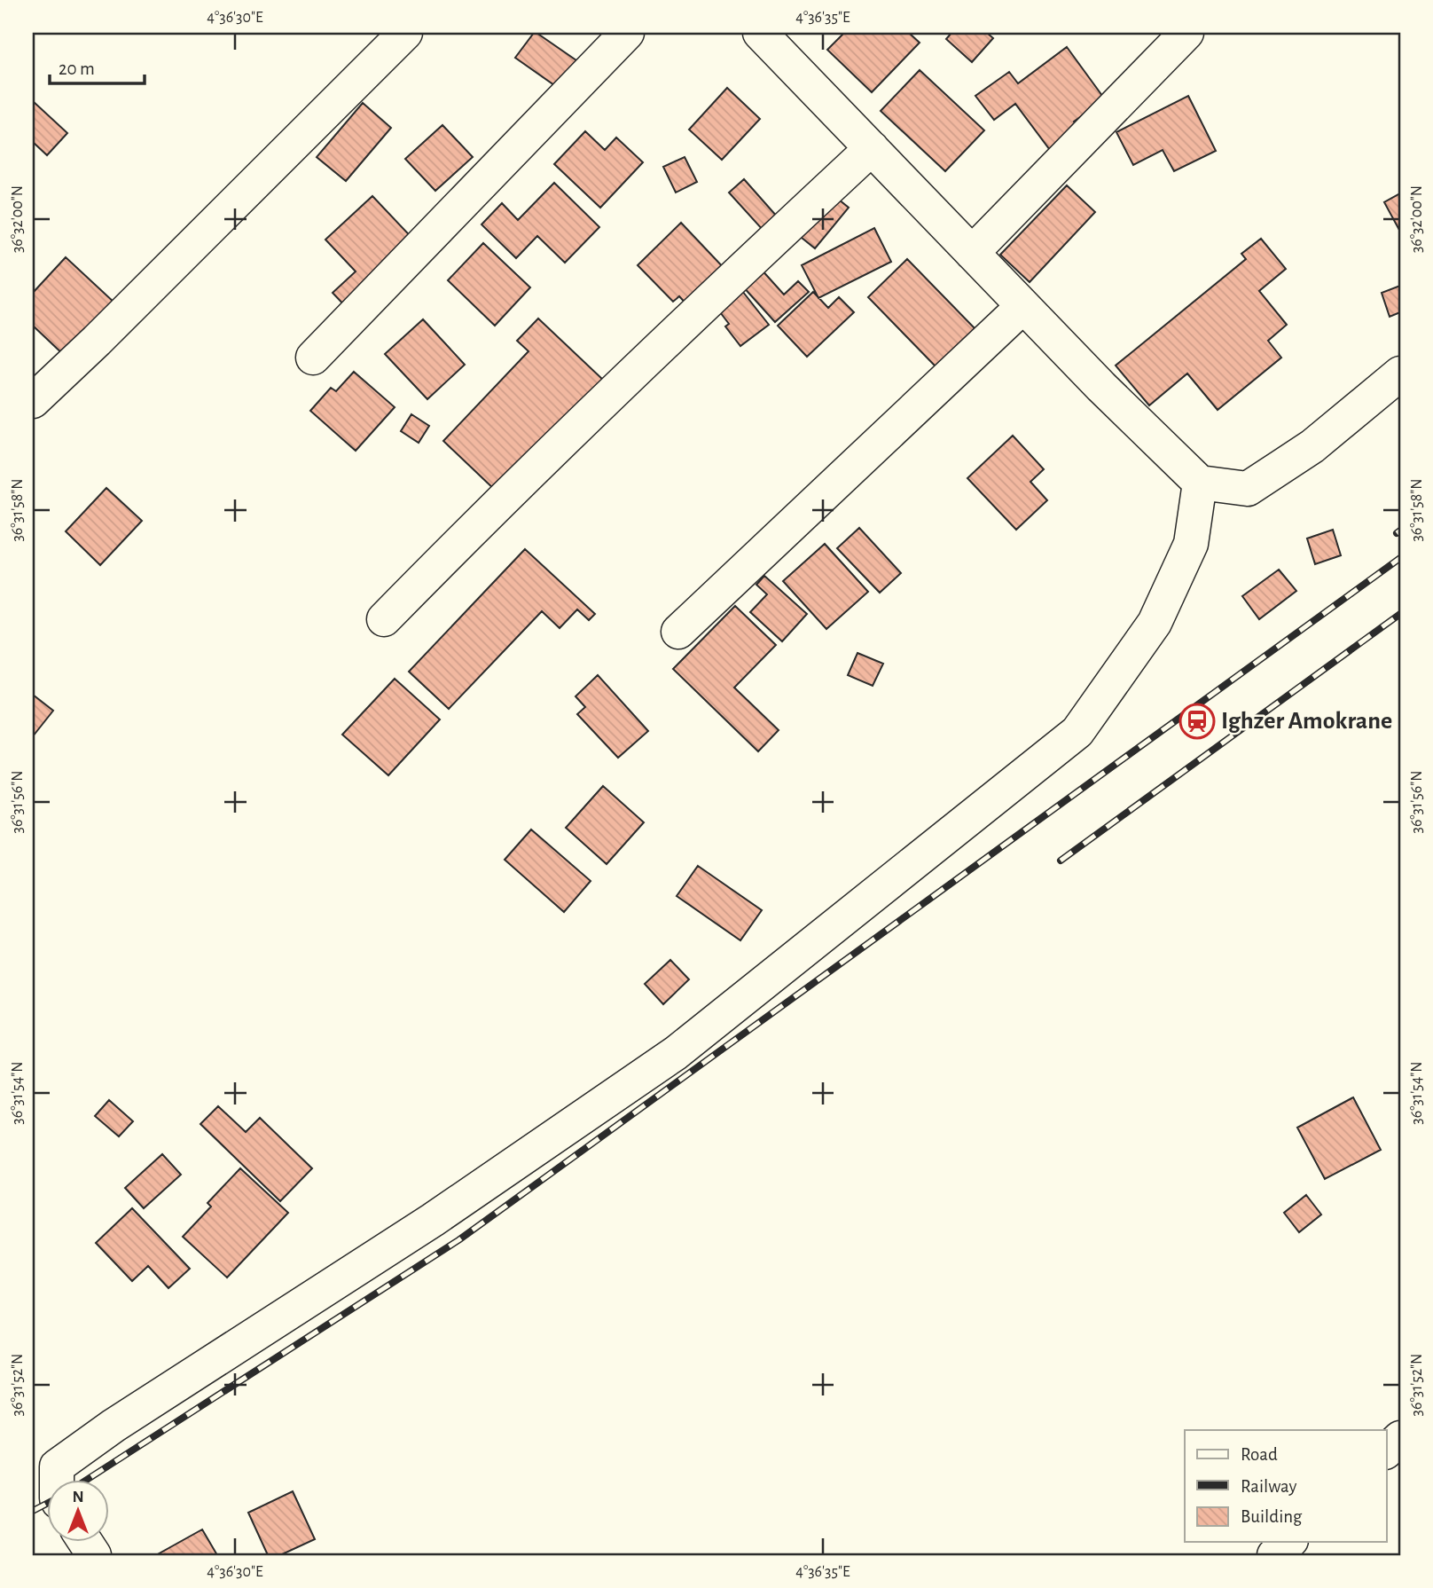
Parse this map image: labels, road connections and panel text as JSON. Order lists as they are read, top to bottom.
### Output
{
  "places": {
    "station": ["Ighzer Amokrane"]
  },
  "legend": ["Road", "Railway", "Building"],
  "scale_bar": "20 m",
  "north": "top",
  "coordinates": [
    "4°36'30\"E",
    "4°36'35\"E",
    "36°32'00\"N",
    "36°31'58\"N",
    "36°31'56\"N",
    "36°31'54\"N",
    "36°31'52\"N"
  ]
}
